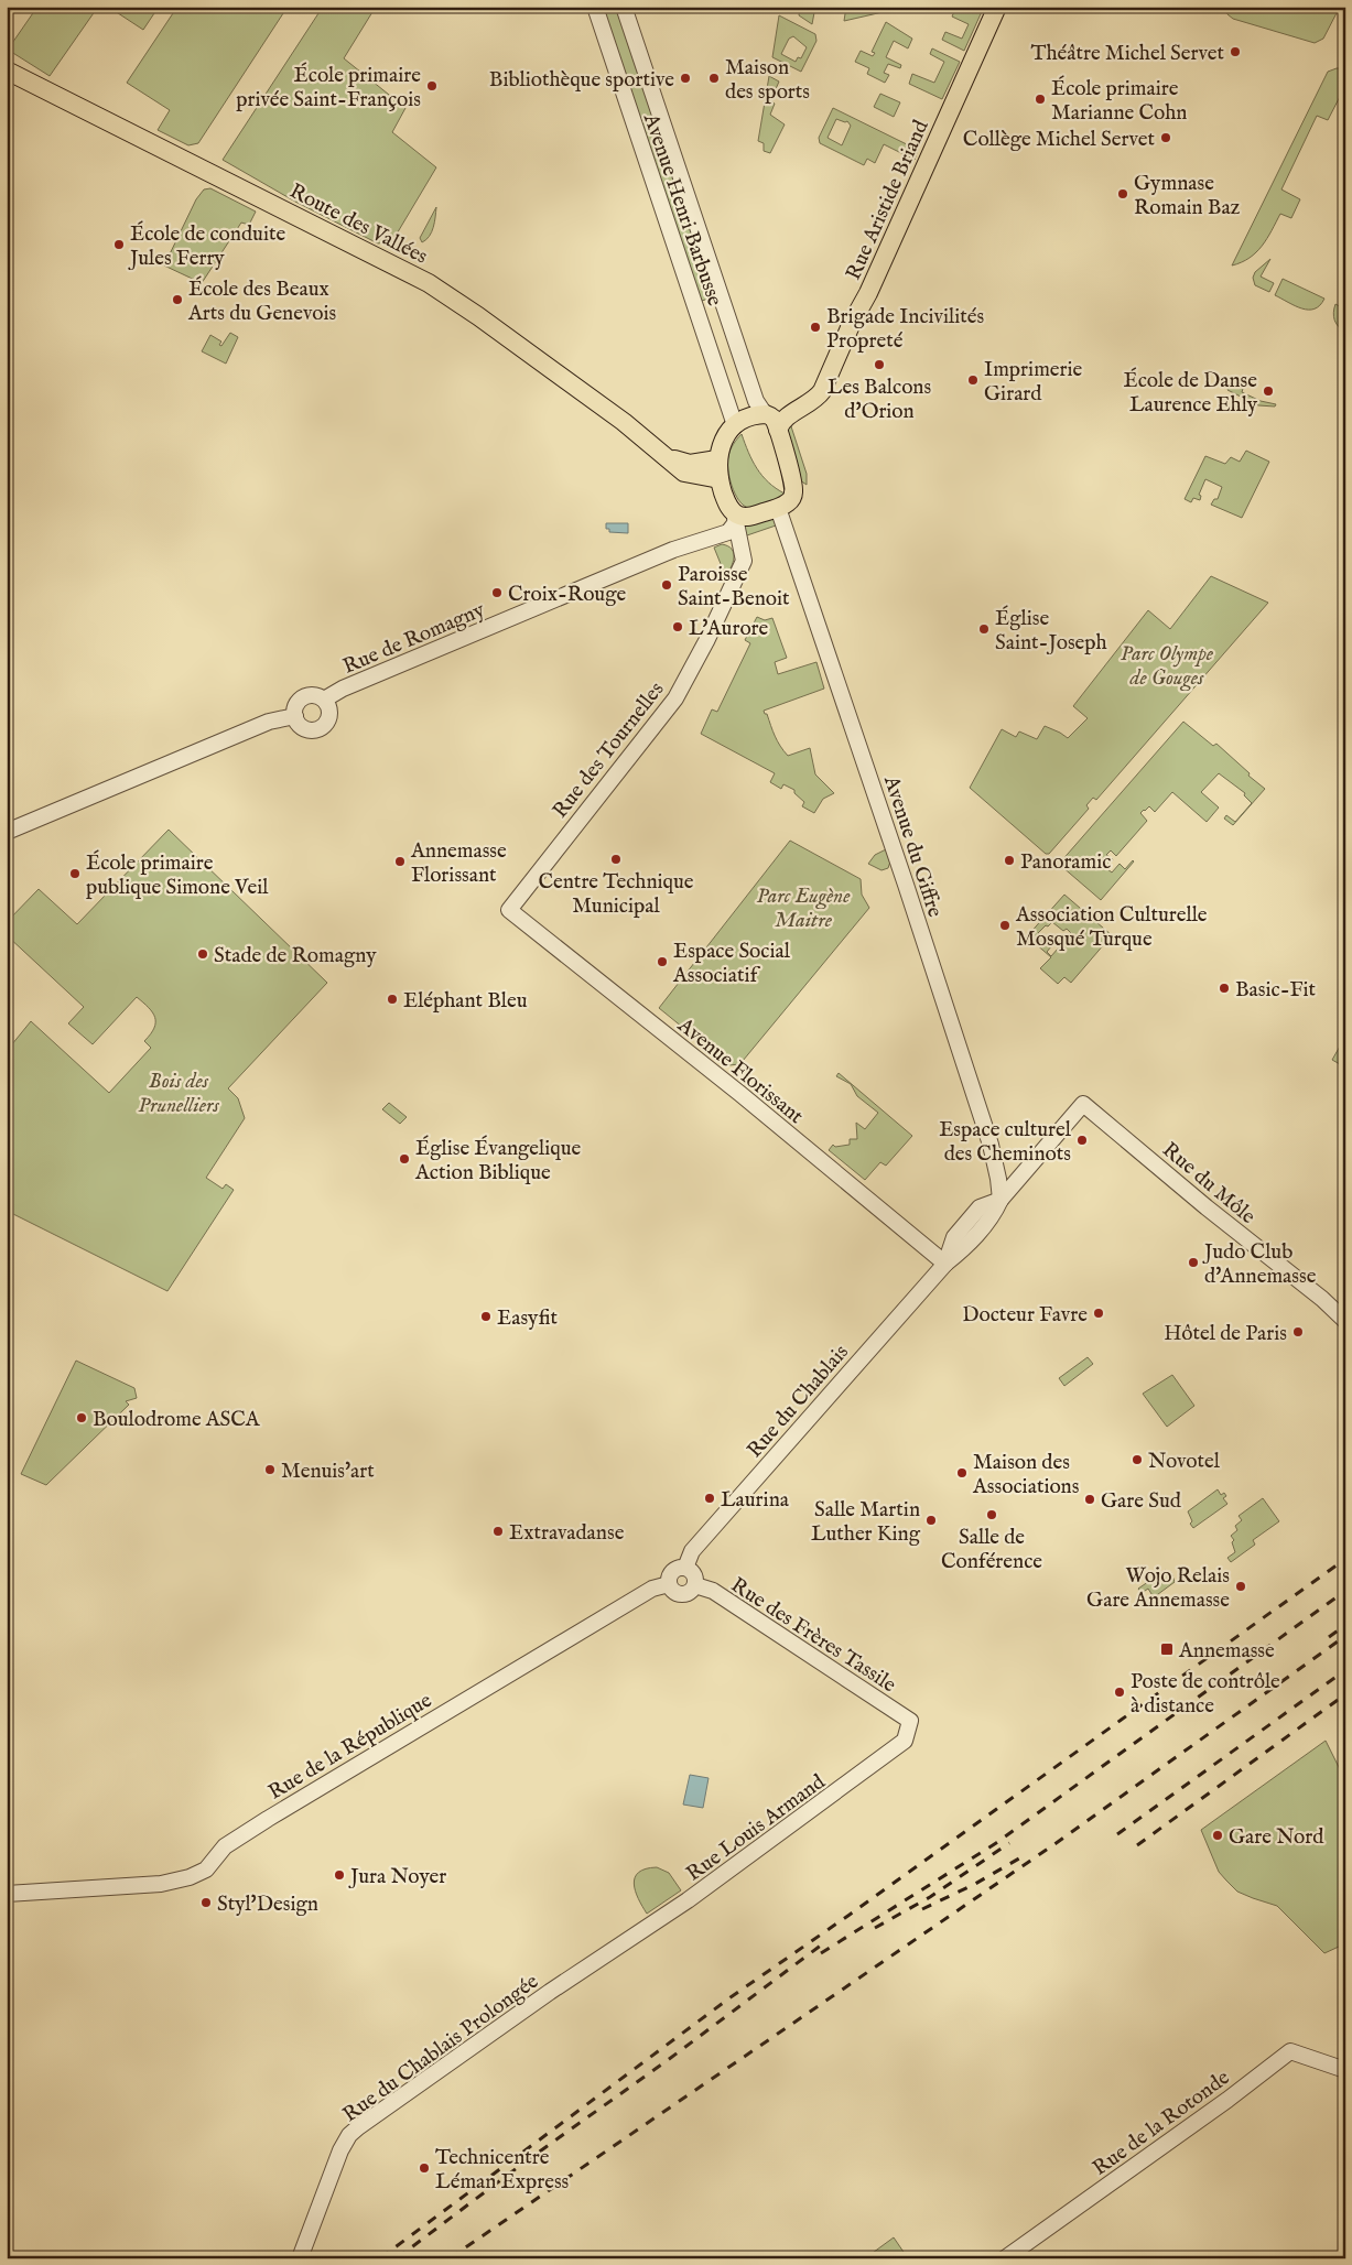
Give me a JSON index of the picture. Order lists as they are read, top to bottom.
{
  "streets": {
    "main road": ["Rue Aristide Briand", "Route des Vallées"],
    "street": [
      "Avenue Henri Barbusse",
      "Rue de Romagny",
      "Rue des Tournelles",
      "Avenue du Giffre",
      "Avenue Florissant",
      "Rue du Môle",
      "Rue du Chablais",
      "Rue des Frères Tassile",
      "Rue de la République",
      "Rue Louis Armand",
      "Rue du Chablais Prolongée",
      "Rue de la Rotonde"
    ]
  },
  "crossings": [
    ["Rue Aristide Briand", "Avenue Henri Barbusse"],
    ["Rue Aristide Briand", "Route des Vallées"],
    ["Rue Aristide Briand", "Rue de Romagny"],
    ["Rue Aristide Briand", "Rue des Tournelles"],
    ["Rue Aristide Briand", "Avenue du Giffre"],
    ["Avenue Henri Barbusse", "Route des Vallées"],
    ["Avenue Henri Barbusse", "Rue de Romagny"],
    ["Avenue Henri Barbusse", "Rue des Tournelles"],
    ["Avenue Henri Barbusse", "Avenue du Giffre"],
    ["Route des Vallées", "Rue de Romagny"],
    ["Route des Vallées", "Rue des Tournelles"],
    ["Route des Vallées", "Avenue du Giffre"],
    ["Rue de Romagny", "Rue des Tournelles"],
    ["Rue de Romagny", "Avenue du Giffre"],
    ["Rue des Tournelles", "Avenue du Giffre"],
    ["Rue des Tournelles", "Avenue Florissant"],
    ["Avenue du Giffre", "Rue du Chablais"],
    ["Avenue Florissant", "Rue du Chablais"],
    ["Rue du Môle", "Rue du Chablais"],
    ["Rue du Chablais", "Rue des Frères Tassile"],
    ["Rue du Chablais", "Rue de la République"],
    ["Rue des Frères Tassile", "Rue de la République"],
    ["Rue des Frères Tassile", "Rue Louis Armand"],
    ["Rue Louis Armand", "Rue du Chablais Prolongée"]
  ],
  "parks": ["Parc Olympe de Gouges", "Parc Eugène Maitre", "Bois des Prunelliers"],
  "places": {
    "other": [
      "Théâtre Michel Servet",
      "Bibliothèque sportive",
      "Maison des sports",
      "École primaire privée Saint-François",
      "École primaire Marianne Cohn",
      "Collège Michel Servet",
      "Gymnase Romain Baz",
      "École de conduite Jules Ferry",
      "École des Beaux Arts du Genevois",
      "Brigade Incivilités Propreté",
      "Les Balcons d'Orion",
      "Imprimerie Girard",
      "École de Danse Laurence Ehly",
      "Paroisse Saint-Benoit",
      "Croix-Rouge",
      "L'Aurore",
      "Église Saint-Joseph",
      "Centre Technique Municipal",
      "Panoramic",
      "Annemasse Florissant",
      "École primaire publique Simone Veil",
      "Association Culturelle Mosqué Turque",
      "Stade de Romagny",
      "Espace Social Associatif",
      "Basic-Fit",
      "Eléphant Bleu",
      "Espace culturel des Cheminots",
      "Église Évangelique Action Biblique",
      "Judo Club d'Annemasse",
      "Docteur Favre",
      "Easyfit",
      "Hôtel de Paris",
      "Boulodrome ASCA",
      "Novotel",
      "Menuis'art",
      "Maison des Associations",
      "Laurina",
      "Gare Sud",
      "Salle de Conférence",
      "Salle Martin Luther King",
      "Extravadanse",
      "Wojo Relais Gare Annemasse",
      "Poste de contrôle à distance",
      "Gare Nord",
      "Jura Noyer",
      "Styl'Design",
      "Technicentre Léman Express"
    ],
    "transit": ["Annemasse"]
  }
}
